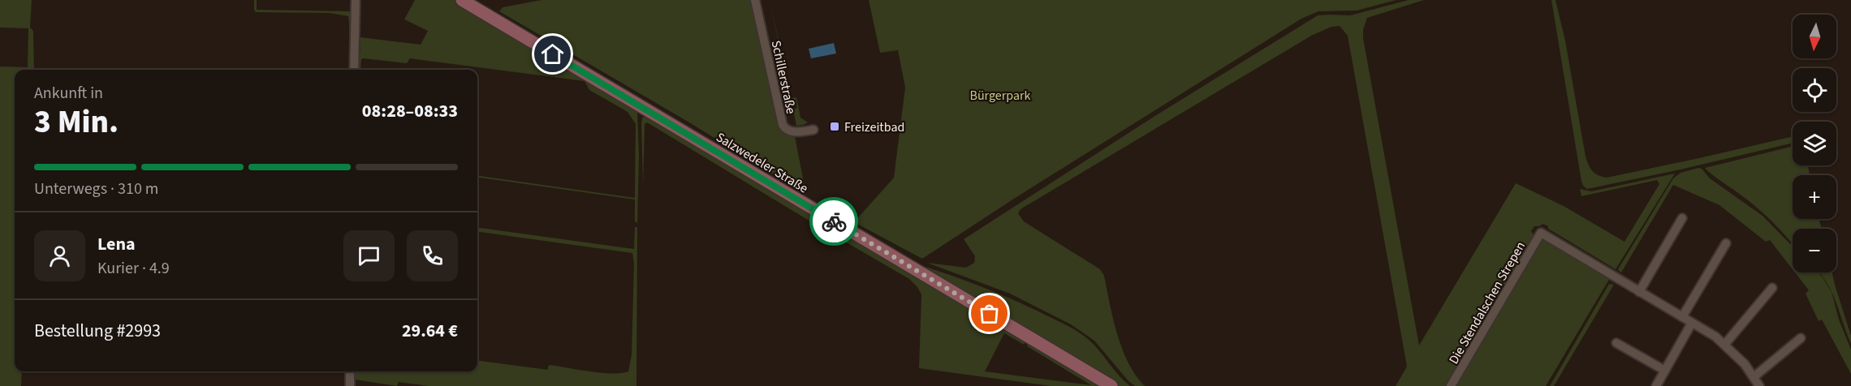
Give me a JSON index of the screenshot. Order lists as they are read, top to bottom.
{
  "streets": {
    "main road": ["Salzwedeler Straße"],
    "street": ["Schillerstraße", "Die Stendalschen Strepen"]
  },
  "parks": ["Bürgerpark"],
  "places": {
    "transit": ["Freizeitbad"]
  },
  "north": "bottom",
  "page": {
    "map_buttons": ["+", "−"],
    "heading": ["3 Min.", "Ankunft in", "08:28–08:33"],
    "panel": [
      "Lena",
      "Kurier · 4.9",
      "Bestellung #2993",
      "29.64 €"
    ],
    "bar": "Unterwegs · 310 m"
  }
}
